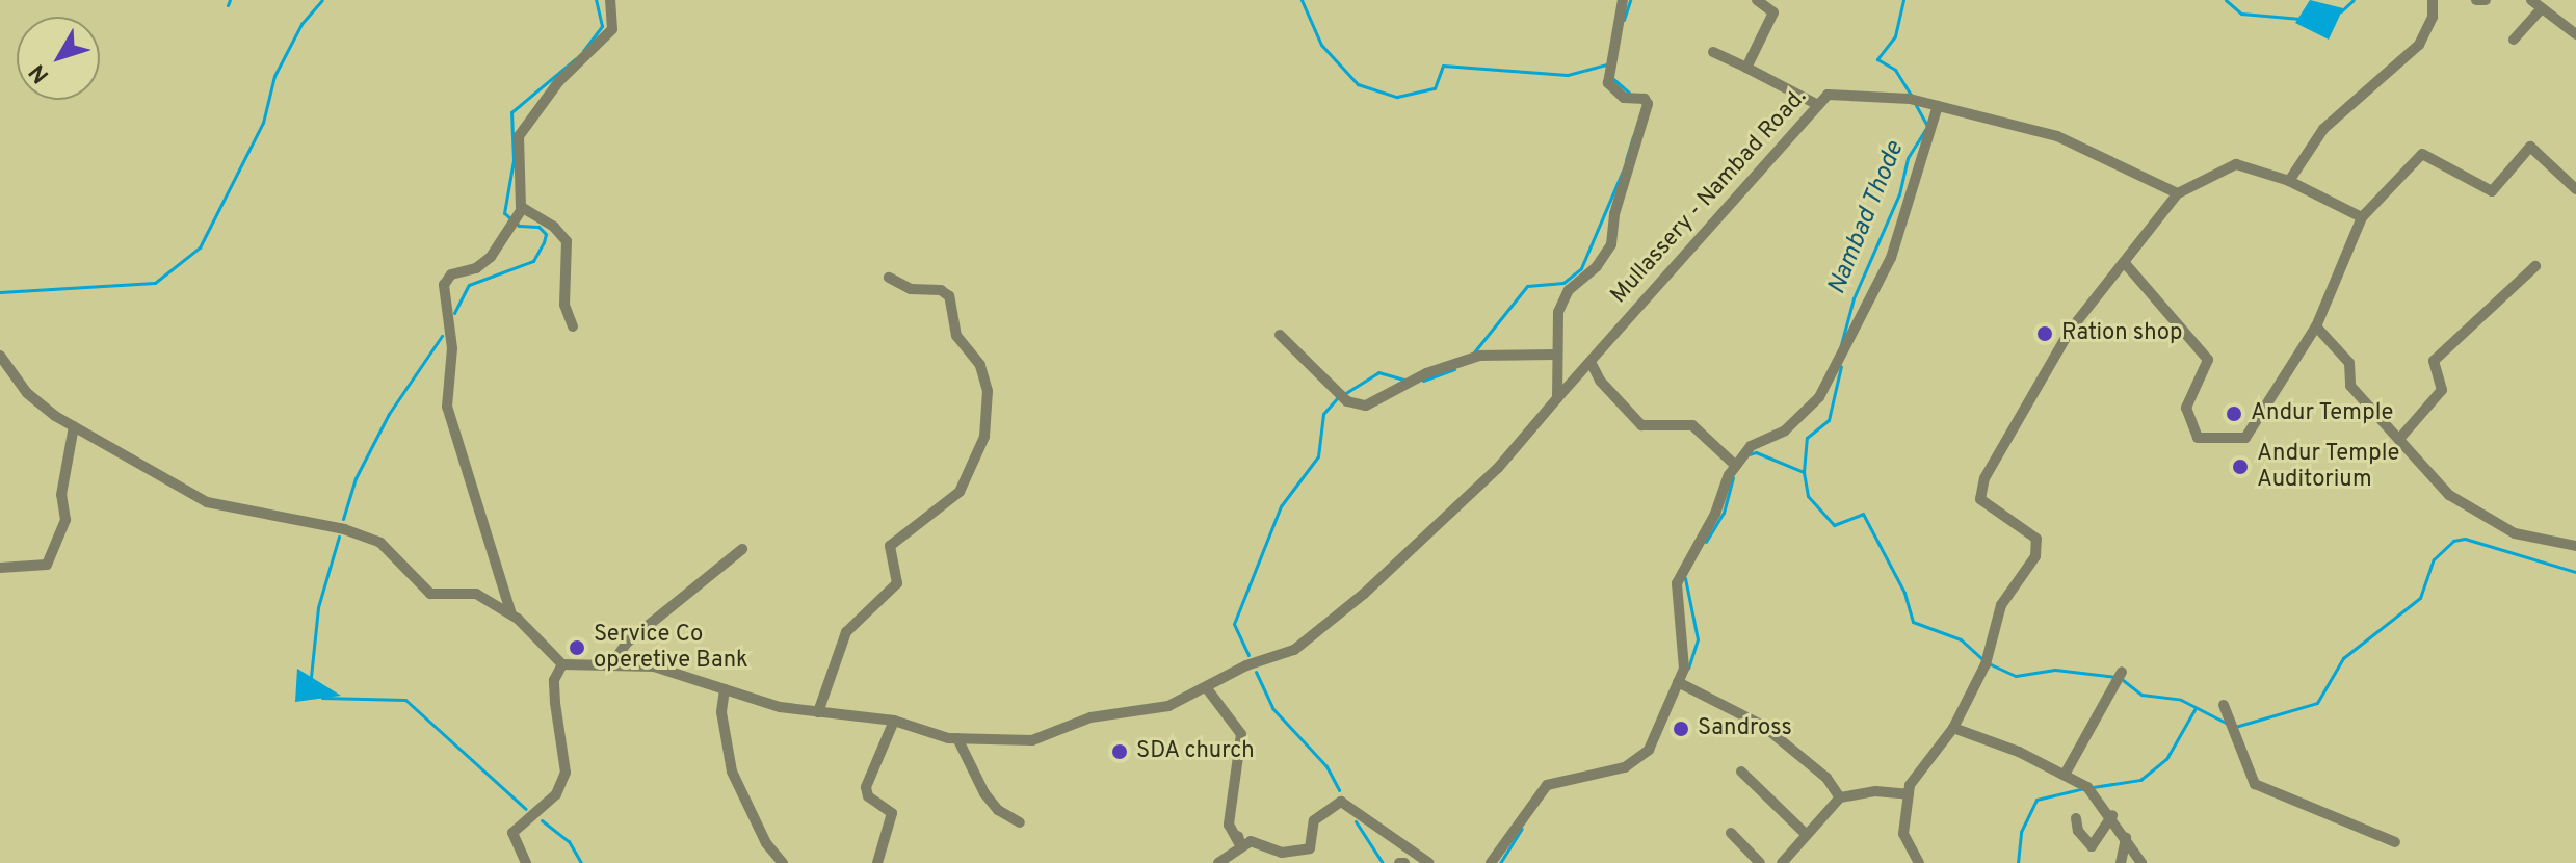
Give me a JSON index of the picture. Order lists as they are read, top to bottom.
{
  "streets": {
    "street": ["Mullassery - Nambad Road."]
  },
  "water": ["Nambad Thode"],
  "places": [
    "Ration shop",
    "Andur Temple",
    "Andur Temple Auditorium",
    "Service Co operetive Bank",
    "Sandross",
    "SDA church"
  ],
  "north": "bottom left"
}
